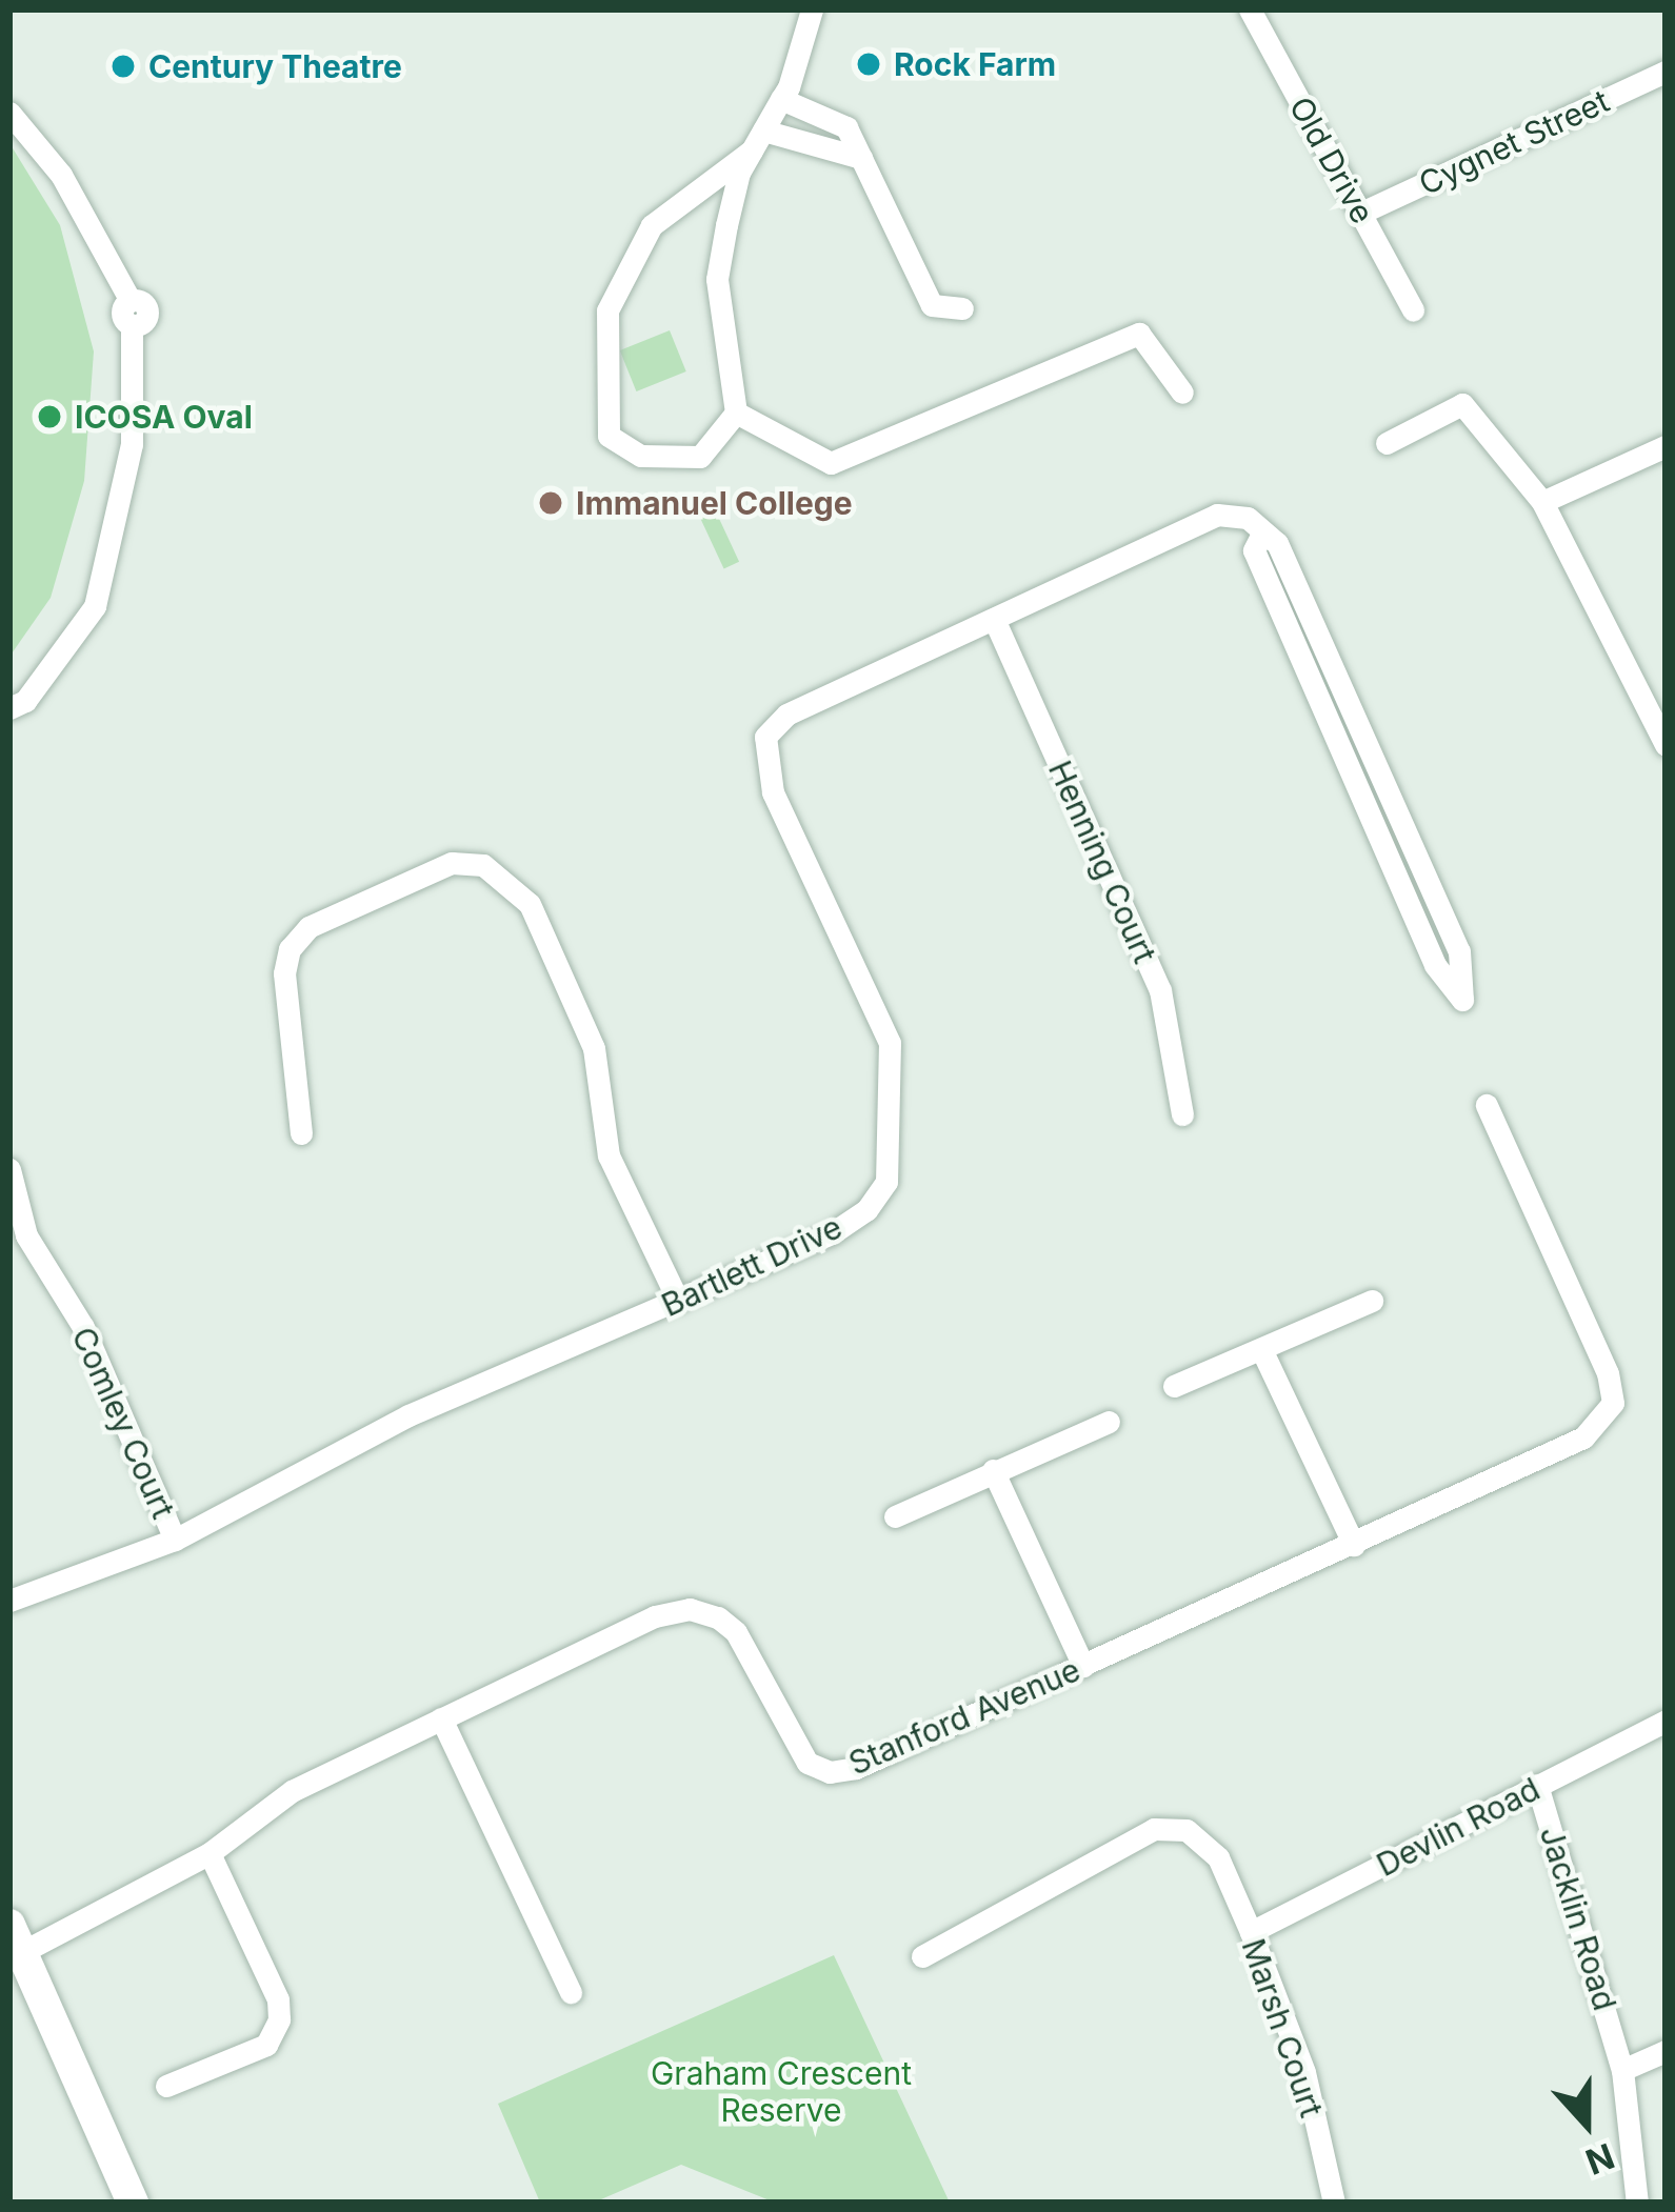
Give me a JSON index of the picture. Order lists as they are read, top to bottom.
{
  "streets": {
    "street": [
      "Cygnet Street",
      "Old Drive",
      "Henning Court",
      "Bartlett Drive",
      "Comley Court",
      "Stanford Avenue",
      "Devlin Road",
      "Jacklin Road",
      "Marsh Court"
    ]
  },
  "crossings": [
    ["Cygnet Street", "Old Drive"],
    ["Henning Court", "Bartlett Drive"],
    ["Bartlett Drive", "Comley Court"],
    ["Devlin Road", "Jacklin Road"],
    ["Devlin Road", "Marsh Court"]
  ],
  "parks": ["Graham Crescent Reserve"],
  "places": [
    "Rock Farm",
    "Century Theatre",
    "ICOSA Oval",
    "Immanuel College"
  ],
  "north": "bottom"
}
